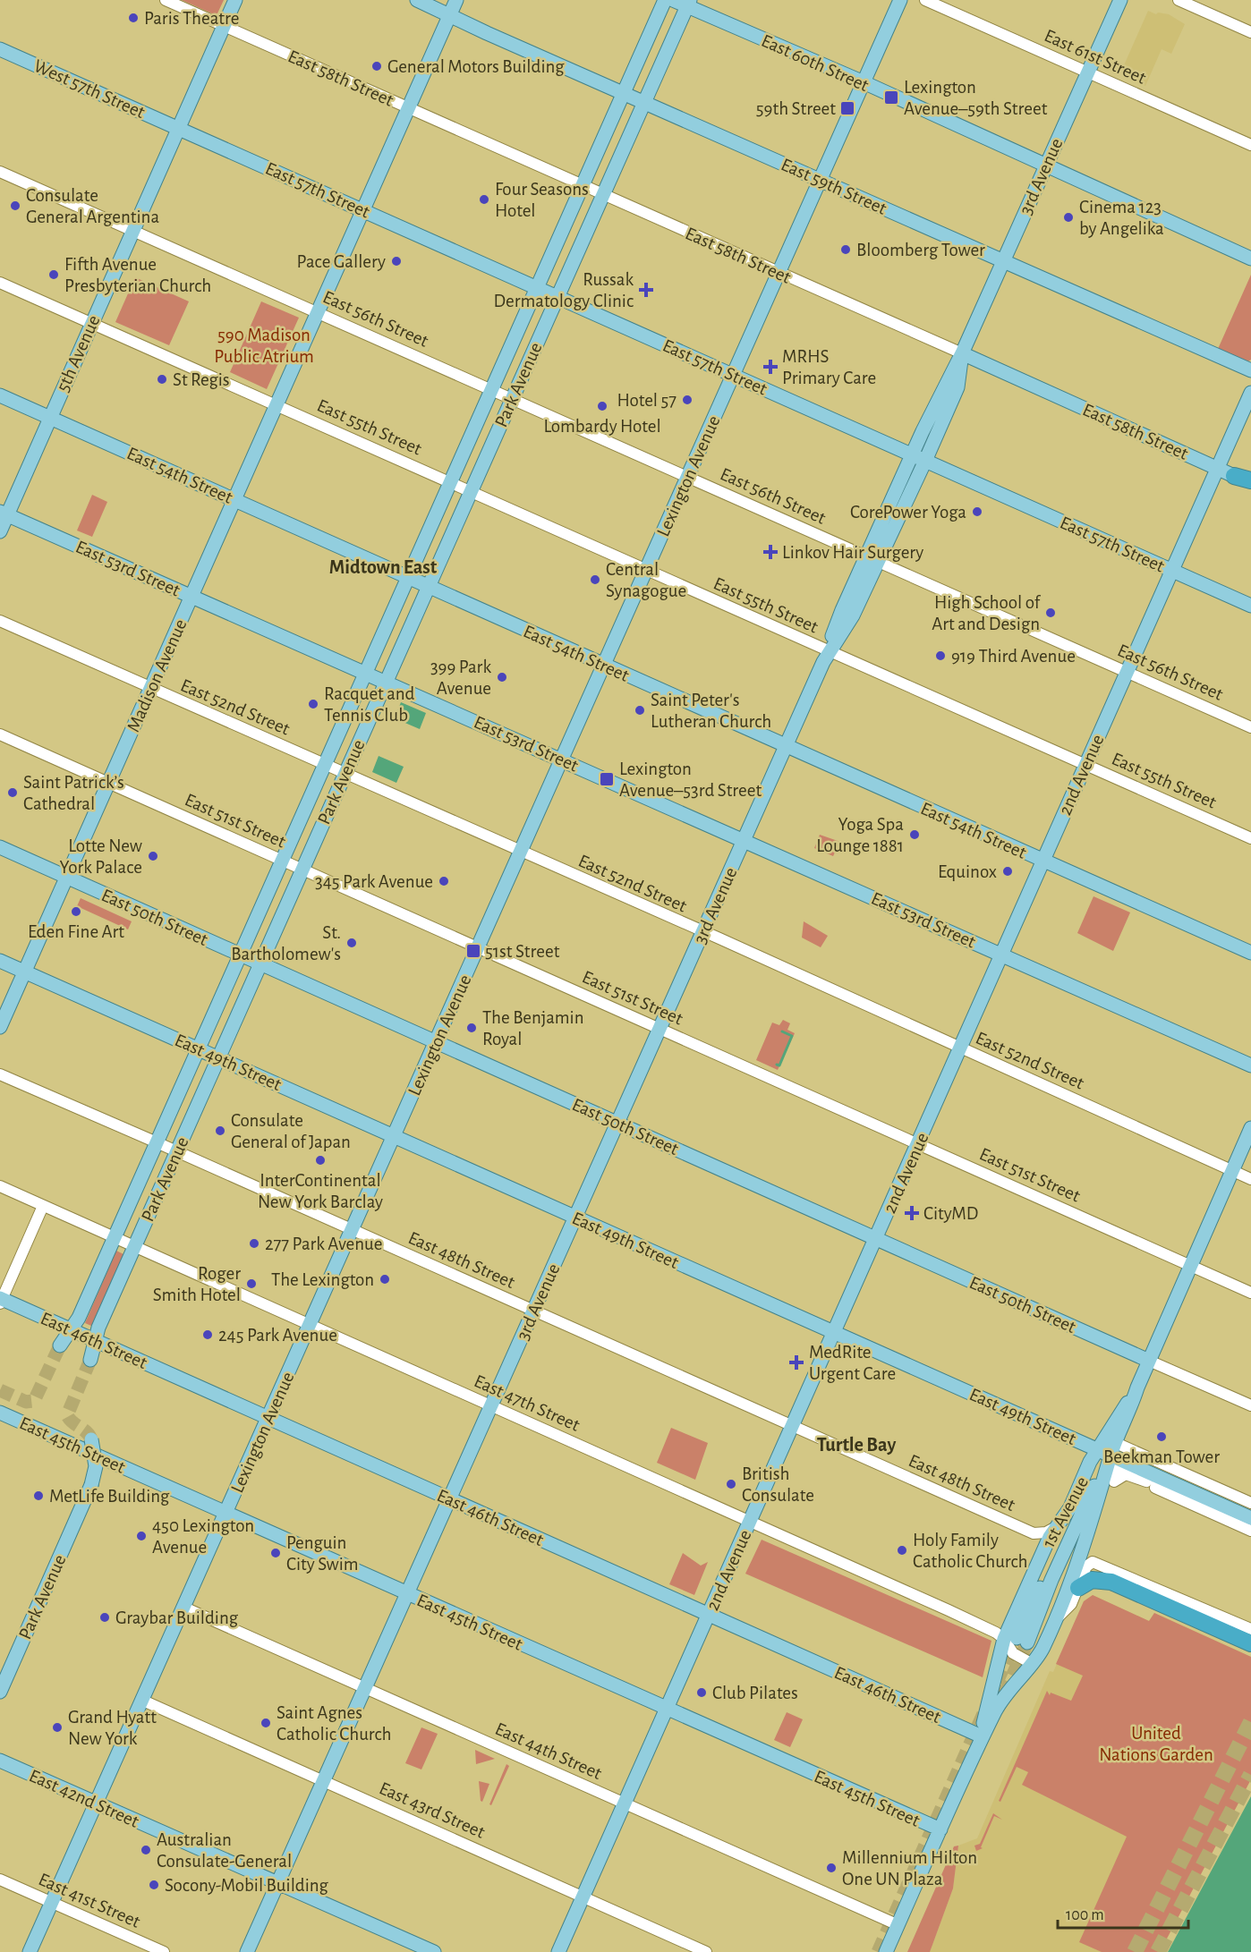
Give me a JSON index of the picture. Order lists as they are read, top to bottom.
{
  "streets": {
    "main road": [
      "East 60th Street",
      "East 58th Street",
      "West 57th Street",
      "3rd Avenue",
      "East 59th Street",
      "East 57th Street",
      "5th Avenue",
      "Park Avenue",
      "East 54th Street",
      "Lexington Avenue",
      "East 53rd Street",
      "Madison Avenue",
      "2nd Avenue",
      "East 50th Street",
      "East 49th Street",
      "East 46th Street",
      "East 45th Street",
      "1st Avenue",
      "East 42nd Street"
    ],
    "street": [
      "East 61st Street",
      "East 56th Street",
      "East 55th Street",
      "East 52nd Street",
      "East 51st Street",
      "East 48th Street",
      "East 47th Street",
      "East 44th Street",
      "East 43rd Street",
      "East 41st Street"
    ]
  },
  "crossings": [
    ["East 61st Street", "3rd Avenue"],
    ["East 60th Street", "3rd Avenue"],
    ["East 60th Street", "Park Avenue"],
    ["East 60th Street", "Lexington Avenue"],
    ["East 58th Street", "3rd Avenue"],
    ["East 58th Street", "5th Avenue"],
    ["East 58th Street", "Park Avenue"],
    ["East 58th Street", "Lexington Avenue"],
    ["East 58th Street", "Madison Avenue"],
    ["East 58th Street", "2nd Avenue"],
    ["West 57th Street", "East 57th Street"],
    ["West 57th Street", "5th Avenue"],
    ["3rd Avenue", "East 59th Street"],
    ["3rd Avenue", "East 57th Street"],
    ["3rd Avenue", "East 56th Street"],
    ["3rd Avenue", "East 55th Street"],
    ["3rd Avenue", "East 54th Street"],
    ["3rd Avenue", "East 53rd Street"],
    ["3rd Avenue", "East 52nd Street"],
    ["3rd Avenue", "East 51st Street"],
    ["3rd Avenue", "East 50th Street"],
    ["3rd Avenue", "East 49th Street"],
    ["3rd Avenue", "East 48th Street"],
    ["3rd Avenue", "East 46th Street"],
    ["3rd Avenue", "East 47th Street"],
    ["3rd Avenue", "East 45th Street"],
    ["3rd Avenue", "East 44th Street"],
    ["3rd Avenue", "East 42nd Street"],
    ["3rd Avenue", "East 43rd Street"],
    ["East 59th Street", "Park Avenue"],
    ["East 59th Street", "Lexington Avenue"],
    ["East 59th Street", "Madison Avenue"],
    ["East 57th Street", "5th Avenue"],
    ["East 57th Street", "Park Avenue"],
    ["East 57th Street", "Lexington Avenue"],
    ["East 57th Street", "Madison Avenue"],
    ["East 57th Street", "2nd Avenue"],
    ["East 56th Street", "5th Avenue"],
    ["East 56th Street", "Park Avenue"],
    ["East 56th Street", "Lexington Avenue"],
    ["East 56th Street", "Madison Avenue"],
    ["East 56th Street", "2nd Avenue"],
    ["5th Avenue", "East 55th Street"],
    ["5th Avenue", "East 54th Street"],
    ["5th Avenue", "East 53rd Street"],
    ["Park Avenue", "East 55th Street"],
    ["Park Avenue", "East 54th Street"],
    ["Park Avenue", "East 53rd Street"],
    ["Park Avenue", "East 52nd Street"],
    ["Park Avenue", "East 51st Street"],
    ["Park Avenue", "East 50th Street"],
    ["Park Avenue", "East 49th Street"],
    ["Park Avenue", "East 48th Street"],
    ["Park Avenue", "East 46th Street"],
    ["Park Avenue", "East 47th Street"],
    ["East 55th Street", "Lexington Avenue"],
    ["East 55th Street", "Madison Avenue"],
    ["East 55th Street", "2nd Avenue"],
    ["East 54th Street", "Lexington Avenue"],
    ["East 54th Street", "Madison Avenue"],
    ["East 54th Street", "2nd Avenue"],
    ["Lexington Avenue", "East 53rd Street"],
    ["Lexington Avenue", "East 52nd Street"],
    ["Lexington Avenue", "East 51st Street"],
    ["Lexington Avenue", "East 50th Street"],
    ["Lexington Avenue", "East 49th Street"],
    ["Lexington Avenue", "East 48th Street"],
    ["Lexington Avenue", "East 46th Street"],
    ["Lexington Avenue", "East 47th Street"],
    ["Lexington Avenue", "East 45th Street"],
    ["Lexington Avenue", "East 44th Street"],
    ["Lexington Avenue", "East 42nd Street"],
    ["Lexington Avenue", "East 43rd Street"],
    ["Lexington Avenue", "East 41st Street"],
    ["East 53rd Street", "Madison Avenue"],
    ["East 53rd Street", "2nd Avenue"],
    ["Madison Avenue", "East 52nd Street"],
    ["Madison Avenue", "East 51st Street"],
    ["Madison Avenue", "East 50th Street"],
    ["Madison Avenue", "East 49th Street"],
    ["East 52nd Street", "2nd Avenue"],
    ["East 52nd Street", "1st Avenue"],
    ["2nd Avenue", "East 51st Street"],
    ["2nd Avenue", "East 50th Street"],
    ["2nd Avenue", "East 49th Street"],
    ["2nd Avenue", "East 48th Street"],
    ["2nd Avenue", "East 46th Street"],
    ["2nd Avenue", "East 47th Street"],
    ["2nd Avenue", "East 45th Street"],
    ["2nd Avenue", "East 44th Street"],
    ["2nd Avenue", "East 43rd Street"],
    ["East 51st Street", "1st Avenue"],
    ["East 50th Street", "1st Avenue"],
    ["East 49th Street", "1st Avenue"],
    ["East 48th Street", "1st Avenue"],
    ["East 46th Street", "1st Avenue"],
    ["East 47th Street", "1st Avenue"],
    ["East 45th Street", "1st Avenue"],
    ["1st Avenue", "East 44th Street"]
  ],
  "districts": ["Midtown East", "Turtle Bay"],
  "parks": ["590 Madison Public Atrium", "United Nations Garden"],
  "places": {
    "other": [
      "Paris Theatre",
      "General Motors Building",
      "Four Seasons Hotel",
      "Consulate General Argentina",
      "Cinema 123 by Angelika",
      "Bloomberg Tower",
      "Pace Gallery",
      "Fifth Avenue Presbyterian Church",
      "St Regis",
      "Hotel 57",
      "Lombardy Hotel",
      "CorePower Yoga",
      "Central Synagogue",
      "High School of Art and Design",
      "919 Third Avenue",
      "399 Park Avenue",
      "Racquet and Tennis Club",
      "Saint Peter's Lutheran Church",
      "Saint Patrick’s Cathedral",
      "Yoga Spa Lounge 1881",
      "Lotte New York Palace",
      "Equinox",
      "345 Park Avenue",
      "Eden Fine Art",
      "St. Bartholomew's",
      "The Benjamin Royal",
      "Consulate General of Japan",
      "InterContinental New York Barclay",
      "277 Park Avenue",
      "The Lexington",
      "Roger Smith Hotel",
      "245 Park Avenue",
      "Beekman Tower",
      "British Consulate",
      "MetLife Building",
      "450 Lexington Avenue",
      "Holy Family Catholic Church",
      "Penguin City Swim",
      "Graybar Building",
      "Club Pilates",
      "Saint Agnes Catholic Church",
      "Grand Hyatt New York",
      "Australian Consulate-General",
      "Millennium Hilton One UN Plaza",
      "Socony-Mobil Building"
    ],
    "transit": [
      "Lexington Avenue–59th Street",
      "59th Street",
      "Lexington Avenue–53rd Street",
      "51st Street"
    ],
    "health": [
      "Russak Dermatology Clinic",
      "MRHS Primary Care",
      "Linkov Hair Surgery",
      "CityMD",
      "MedRite Urgent Care"
    ]
  },
  "scale_bar": "100 m"
}
